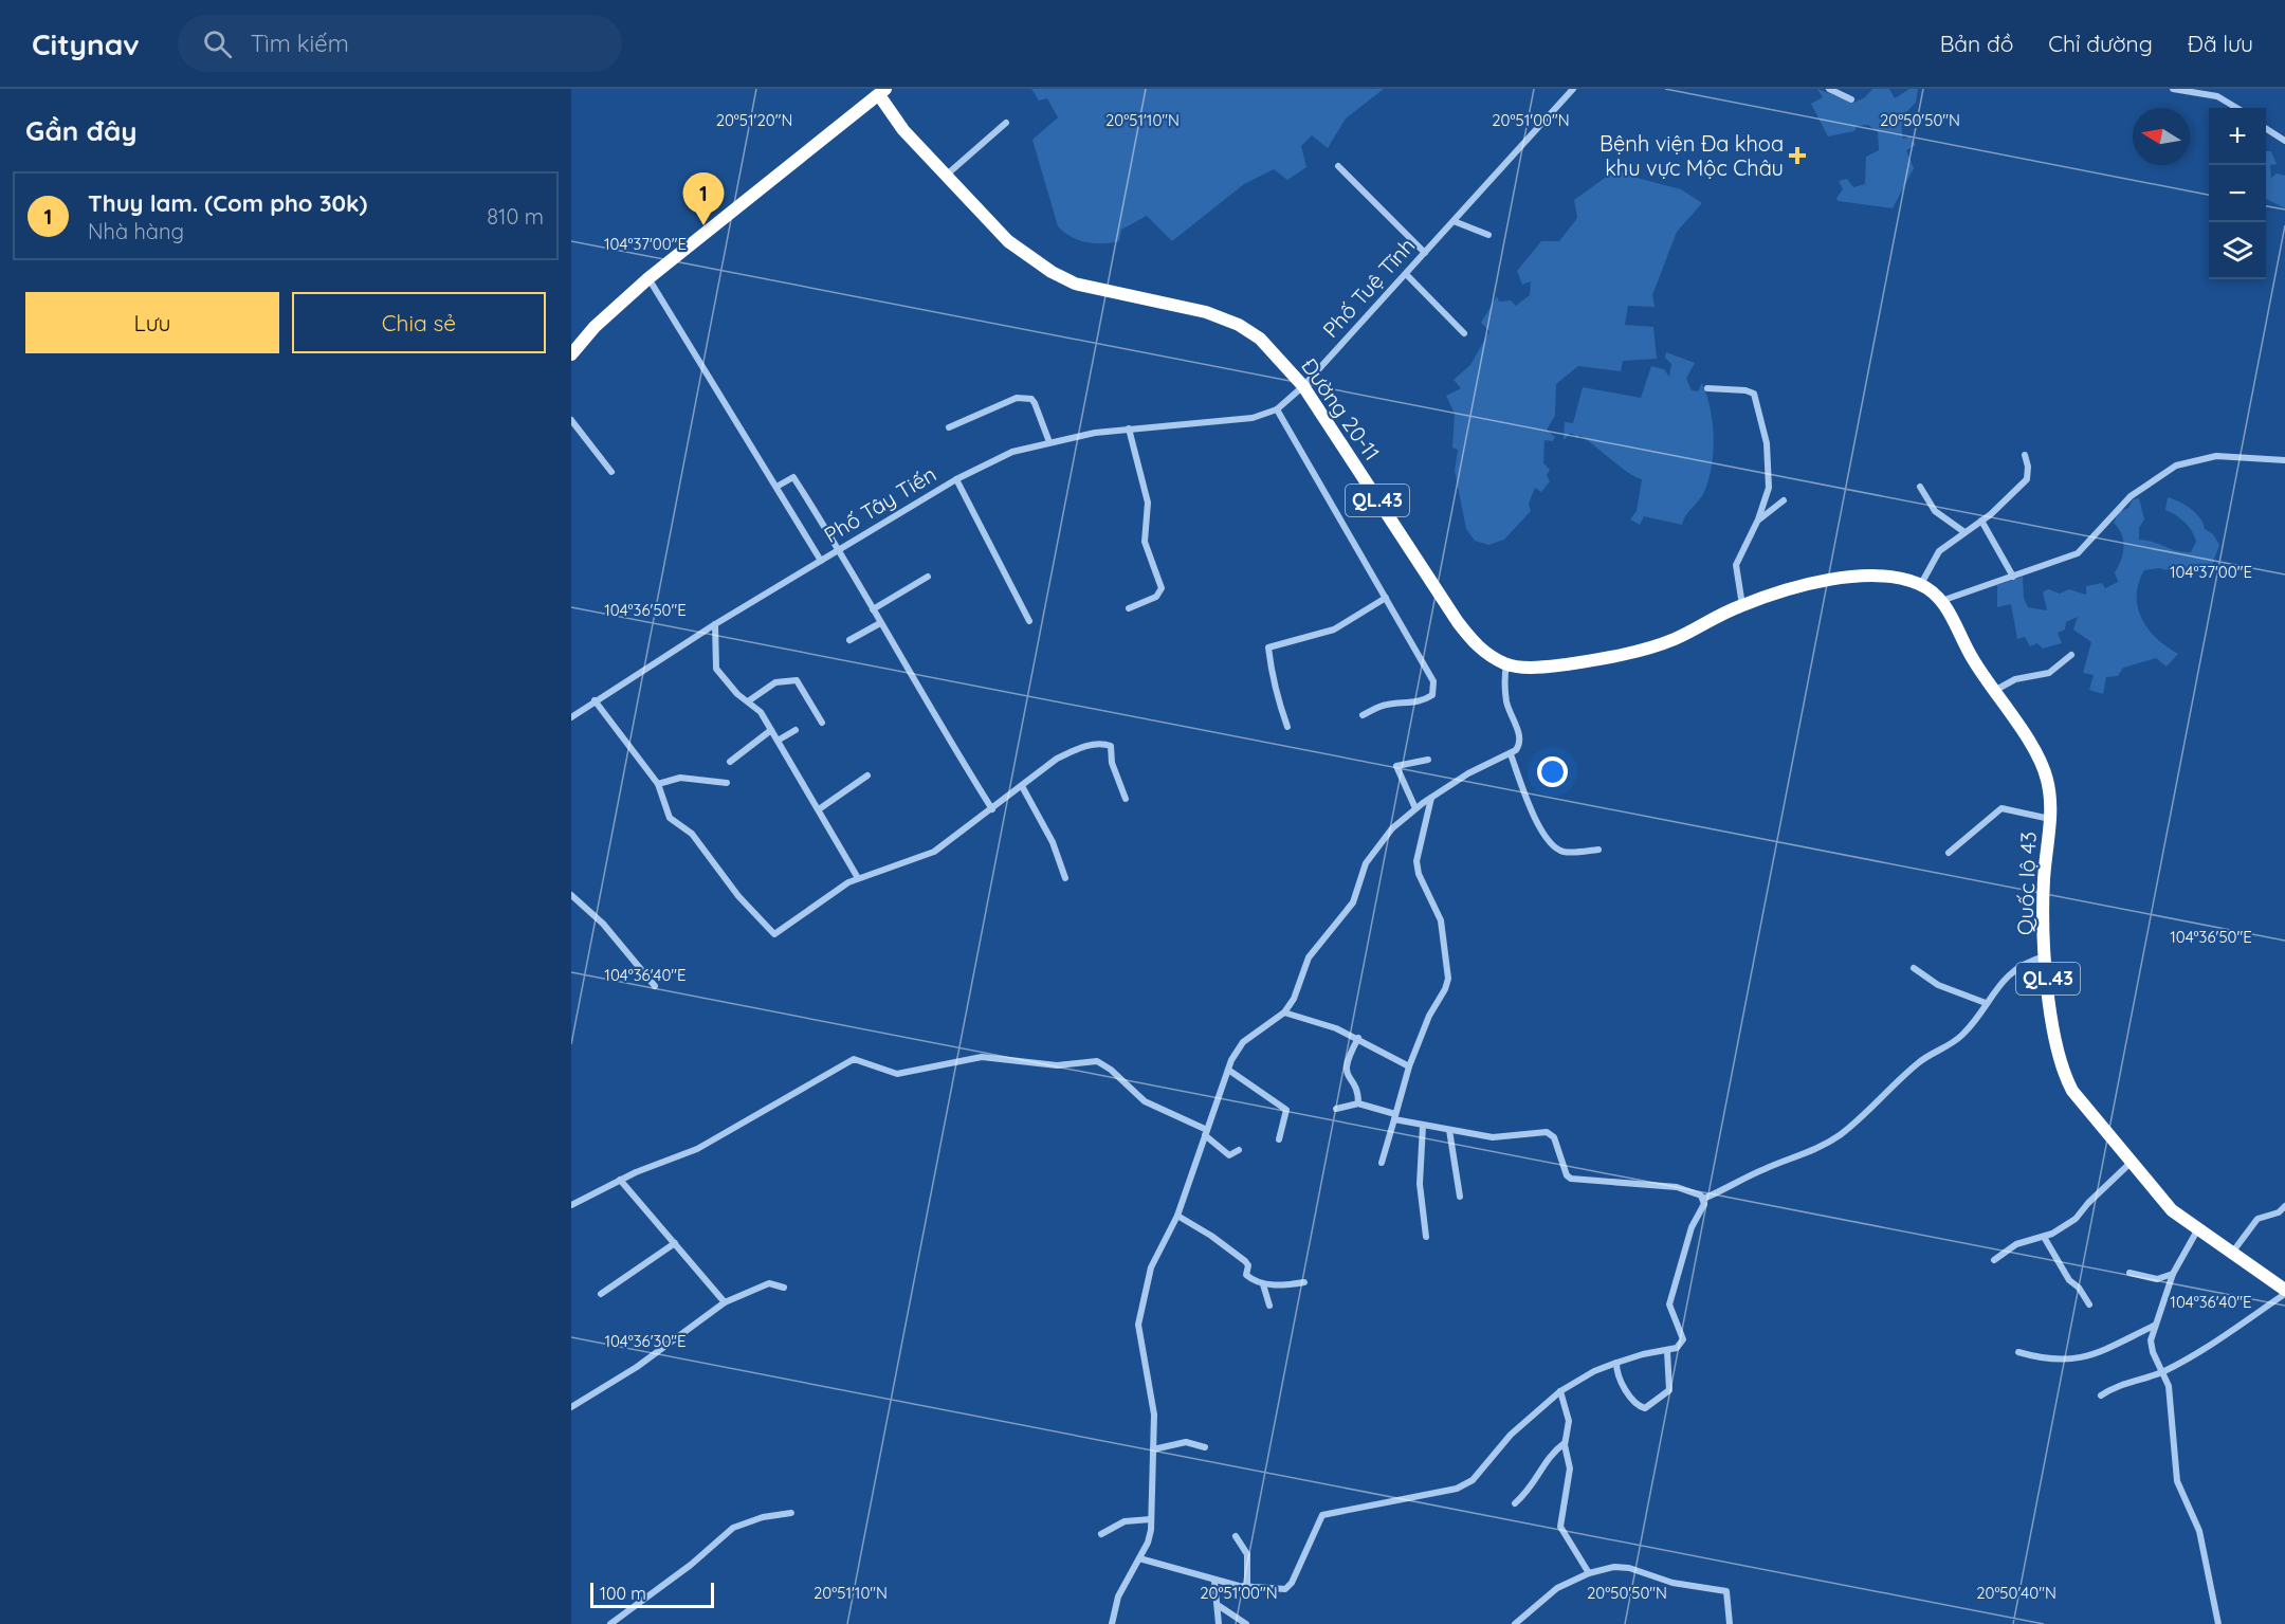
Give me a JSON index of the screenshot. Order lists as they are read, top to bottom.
{
  "streets": {
    "highway": ["Đường 20-11", "QL.43", "Quốc lộ 43"],
    "street": ["Phố Tuệ Tĩnh", "Phố Tây Tiến"]
  },
  "crossings": [
    ["Phố Tuệ Tĩnh", "Đường 20-11"],
    ["Đường 20-11", "Quốc lộ 43"]
  ],
  "places": {
    "health": ["Bệnh viện Đa khoa khu vực Mộc Châu"]
  },
  "scale_bar": "100 m",
  "north": "left",
  "page": {
    "header": "Citynav",
    "search": "Tìm kiếm",
    "nav": ["Bản đồ", "Chỉ đường", "Đã lưu"],
    "heading": "Gần đây",
    "map_buttons": ["+", "−"],
    "list": [
      {
        "mark": "1",
        "name": "Thuy lam. (Com pho 30k)",
        "note": "Nhà hàng",
        "value": "810 m"
      }
    ],
    "pins": "1",
    "buttons": ["Lưu", "Chia sẻ"],
    "scale": "100 m"
  },
  "coordinates": [
    "20°51'20\"N",
    "20°51'10\"N",
    "20°51'00\"N",
    "20°50'50\"N",
    "104°37'00\"E",
    "104°36'50\"E",
    "104°36'40\"E",
    "104°36'30\"E",
    "20°50'40\"N"
  ]
}
